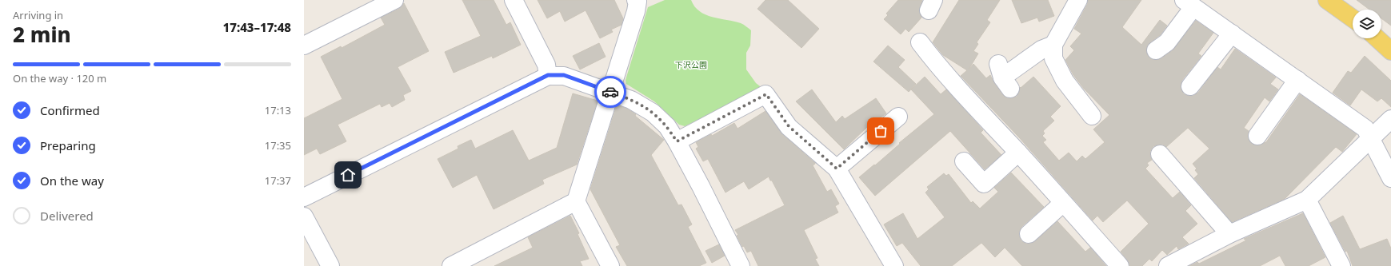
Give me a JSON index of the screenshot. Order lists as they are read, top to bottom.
{
  "parks": ["下沢公園"],
  "page": {
    "heading": ["2 min", "Arriving in", "17:43–17:48"],
    "bar": "On the way · 120 m",
    "list": [
      ["Confirmed", "17:13"],
      ["Preparing", "17:35"],
      ["On the way", "17:37"],
      "Delivered"
    ]
  }
}
